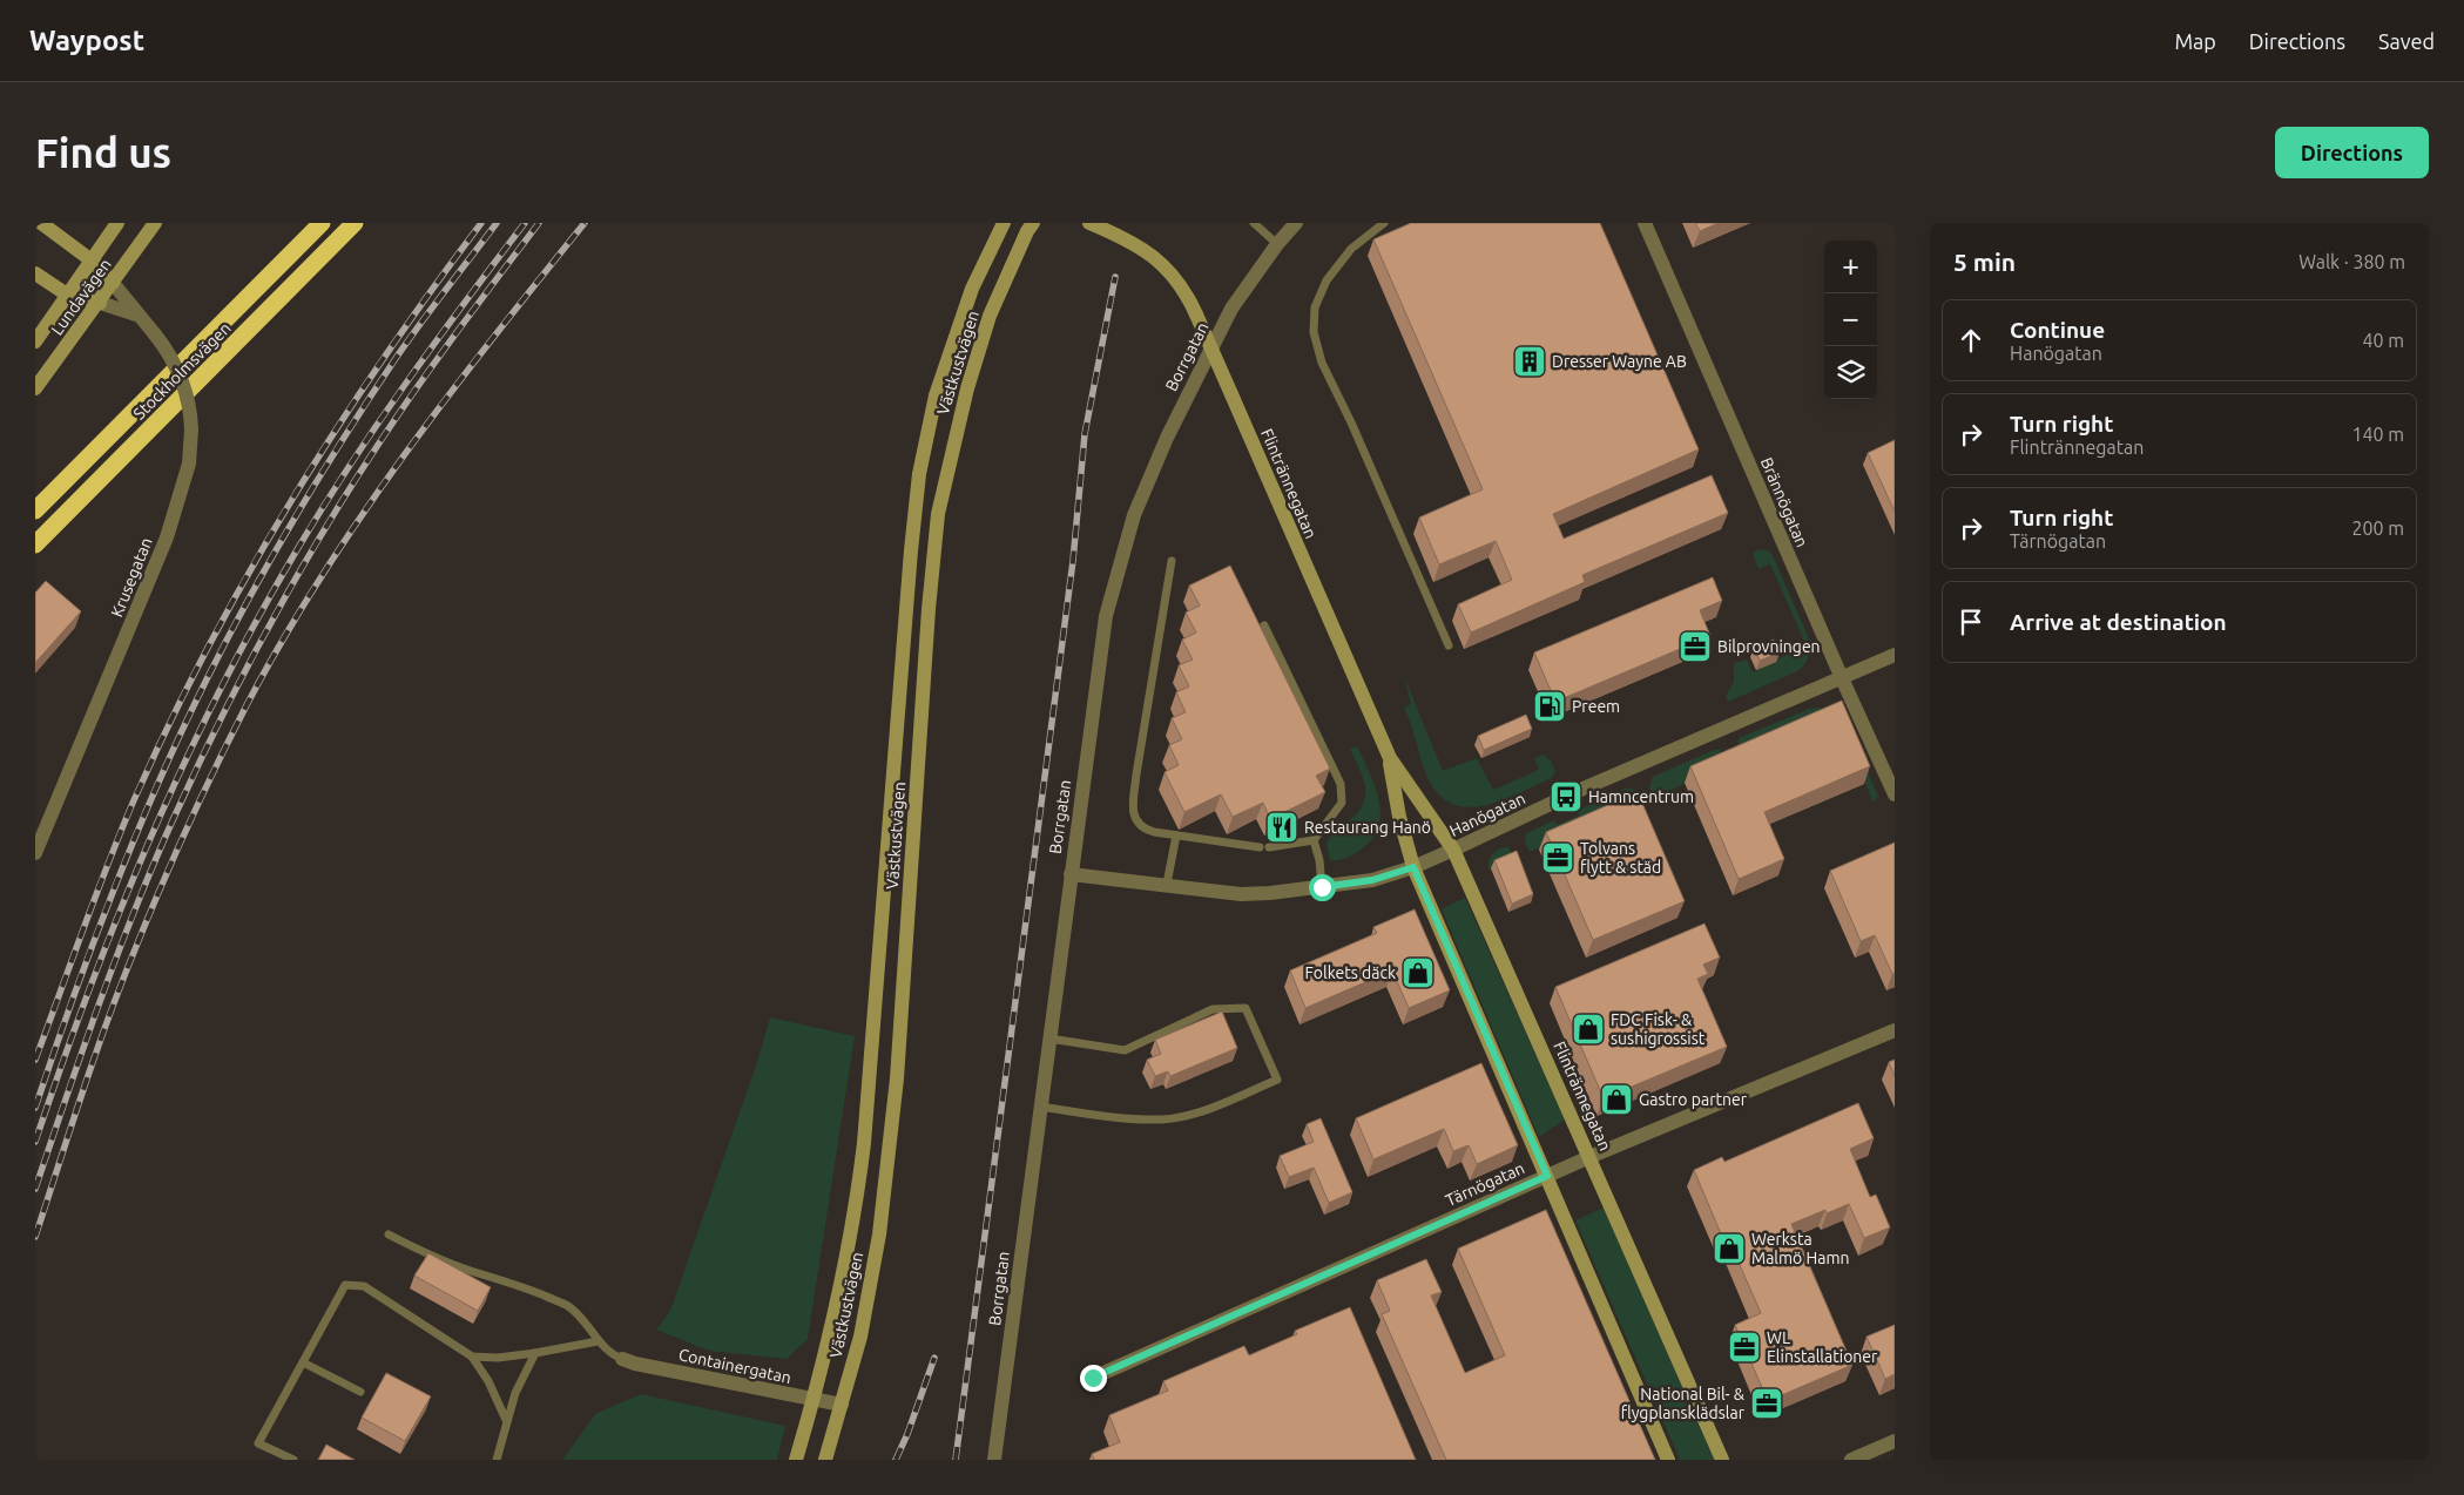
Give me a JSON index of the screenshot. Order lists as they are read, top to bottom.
{
  "streets": {
    "highway": ["Stockholmsvägen"],
    "main road": ["Lundavägen", "Västkustvägen", "Flintrännegatan"],
    "street": [
      "Borrgatan",
      "Brännögatan",
      "Krusegatan",
      "Hanögatan",
      "Tärnögatan",
      "Containergatan"
    ]
  },
  "crossings": [
    ["Lundavägen", "Krusegatan"],
    ["Borrgatan", "Hanögatan"],
    ["Västkustvägen", "Containergatan"],
    ["Flintrännegatan", "Hanögatan"],
    ["Flintrännegatan", "Tärnögatan"],
    ["Brännögatan", "Hanögatan"]
  ],
  "places": {
    "building": ["Dresser Wayne AB"],
    "office": [
      "Bilprovningen",
      "Tolvans flytt & städ",
      "WL Elinstallationer",
      "National Bil- & flygplansklädslar"
    ],
    "fuel station": ["Preem"],
    "bus stop": ["Hamncentrum"],
    "restaurant": ["Restaurang Hanö"],
    "shop": [
      "Folkets däck",
      "FDC Fisk- & sushigrossist",
      "Gastro partner",
      "Werksta Malmö Hamn"
    ]
  },
  "page": {
    "header": "Waypost",
    "nav": ["Map", "Directions", "Saved"],
    "buttons": "Directions",
    "title": "Find us",
    "heading": ["5 min", "Walk · 380 m"],
    "map_buttons": ["+", "−"],
    "list": [
      ["Continue", "Hanögatan", "40 m"],
      ["Turn right", "Flintrännegatan", "140 m"],
      ["Turn right", "Tärnögatan", "200 m"],
      "Arrive at destination"
    ]
  }
}
